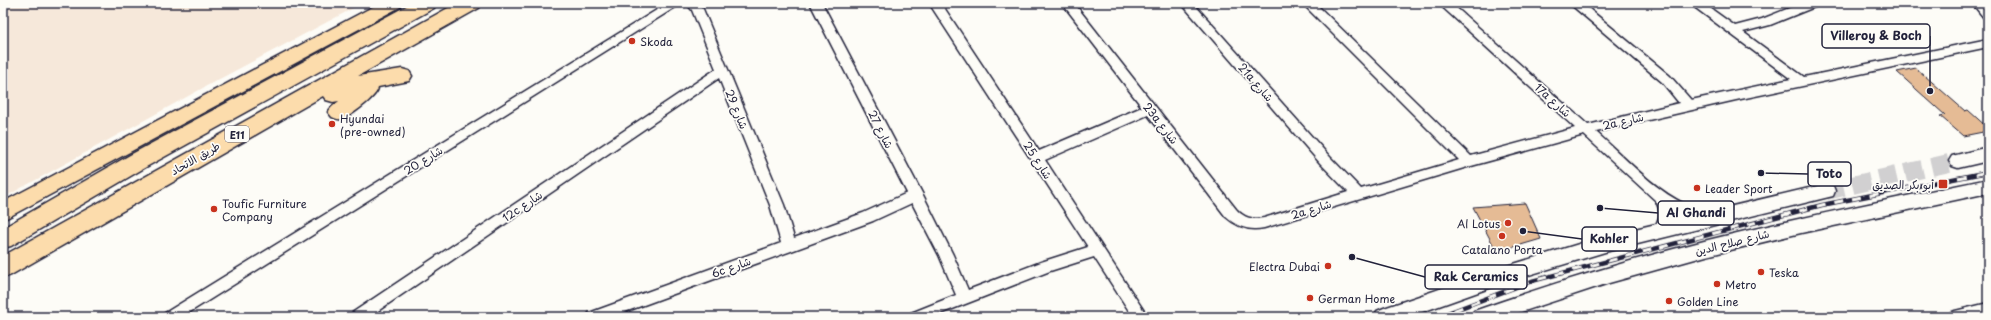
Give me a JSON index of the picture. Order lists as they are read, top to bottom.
{
  "streets": {
    "highway": ["E11", "طريق الاتحاد"],
    "main road": ["شارع صلاح الدين"],
    "street": [
      "21a شارع",
      "17a شارع",
      "شارع 29",
      "2a شارع",
      "23a شارع",
      "شارع 27",
      "شارع 20",
      "شارع 25",
      "12c شارع",
      "6c شارع"
    ]
  },
  "crossings": [
    ["21a شارع", "2a شارع"],
    ["17a شارع", "2a شارع"],
    ["شارع 29", "12c شارع"],
    ["شارع 29", "6c شارع"],
    ["2a شارع", "23a شارع"],
    ["شارع 27", "6c شارع"]
  ],
  "places": {
    "other": [
      "Skoda",
      "Villeroy & Boch",
      "Hyundai (pre-owned)",
      "Toto",
      "Leader Sport",
      "Al Ghandi",
      "Toufic Furniture Company",
      "Al Lotus",
      "Kohler",
      "Catalano Porta",
      "Rak Ceramics",
      "Electra Dubai",
      "Teska",
      "Metro",
      "German Home",
      "Golden Line"
    ],
    "transit": ["أبو بكر الصديق"]
  }
}
